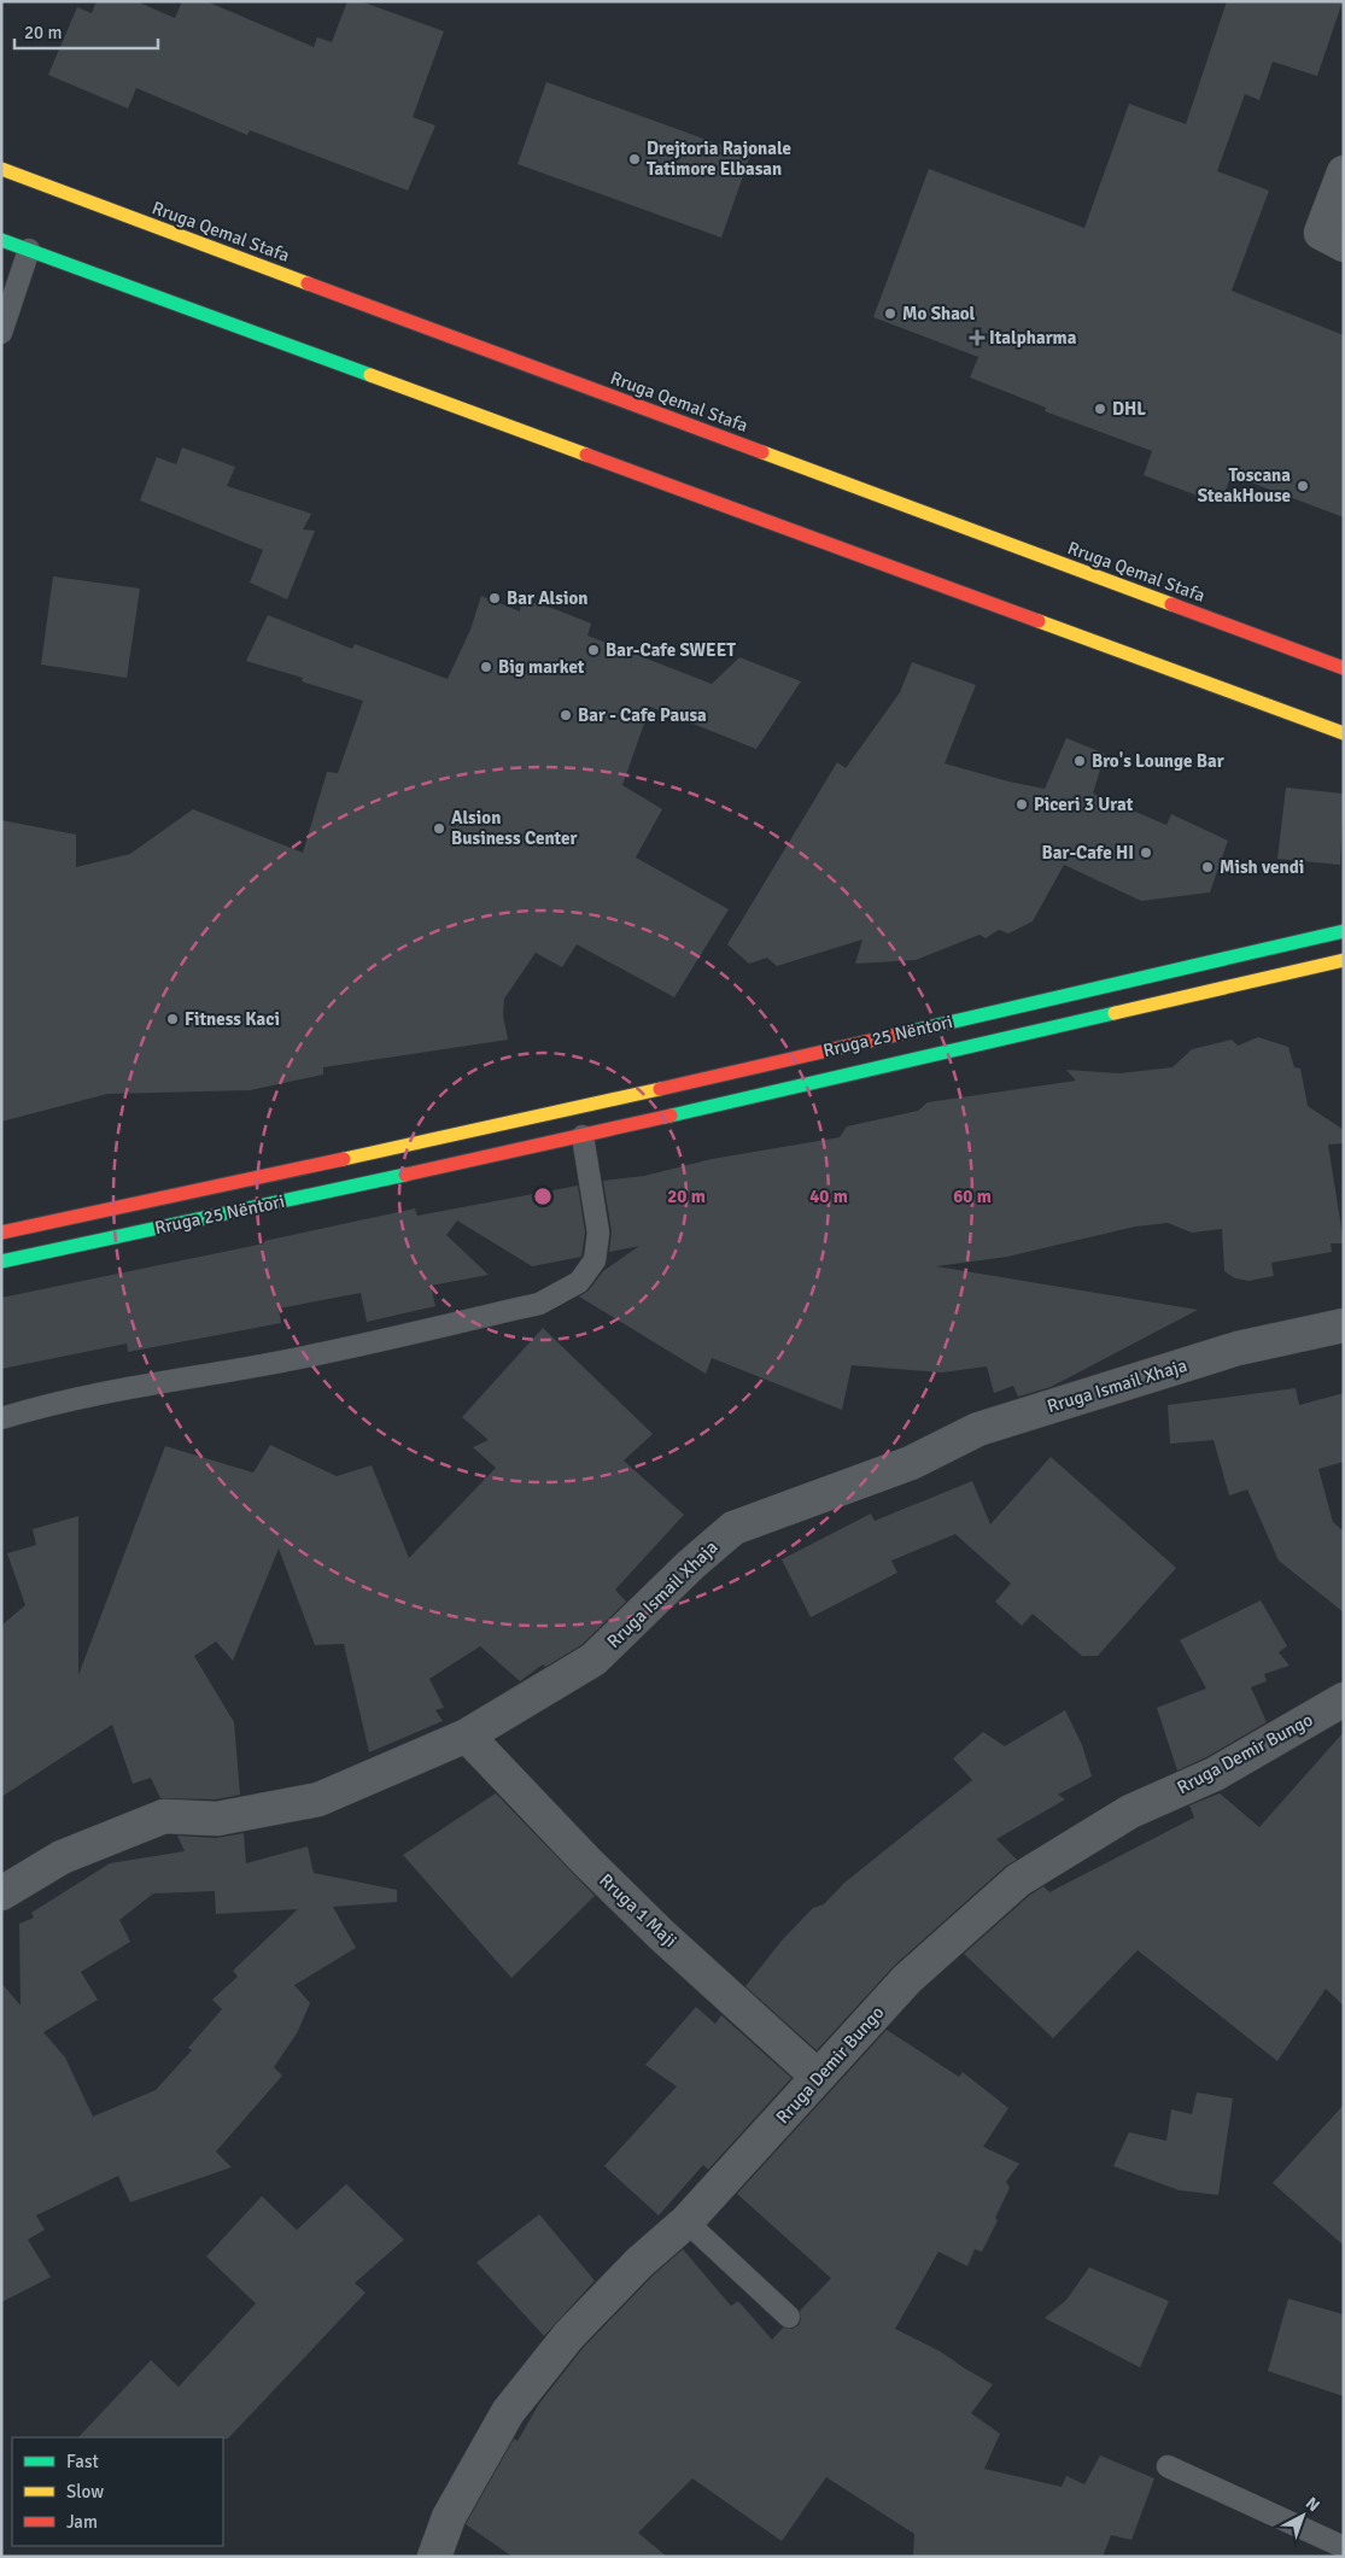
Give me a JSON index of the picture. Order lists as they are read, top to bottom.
{
  "streets": {
    "main road": ["Rruga Qemal Stafa", "Rruga 25 Nëntori"],
    "street": ["Rruga Ismail Xhaja", "Rruga Demir Bungo", "Rruga 1 Maji"]
  },
  "crossings": [
    ["Rruga Ismail Xhaja", "Rruga 1 Maji"],
    ["Rruga Demir Bungo", "Rruga 1 Maji"]
  ],
  "places": {
    "other": [
      "Drejtoria Rajonale Tatimore Elbasan",
      "Mo Shaol",
      "DHL",
      "Toscana SteakHouse",
      "Bar Alsion",
      "Bar-Cafe SWEET",
      "Big market",
      "Bar - Cafe Pausa",
      "Bro's Lounge Bar",
      "Piceri 3 Urat",
      "Alsion Business Center",
      "Bar-Cafe HI",
      "Mish vendi",
      "Fitness Kaci"
    ],
    "health": ["Italpharma"]
  },
  "legend": ["Fast", "Slow", "Jam"],
  "scale_bar": "20 m",
  "north": "top right",
  "rings": ["20 m", "40 m", "60 m"]
}
